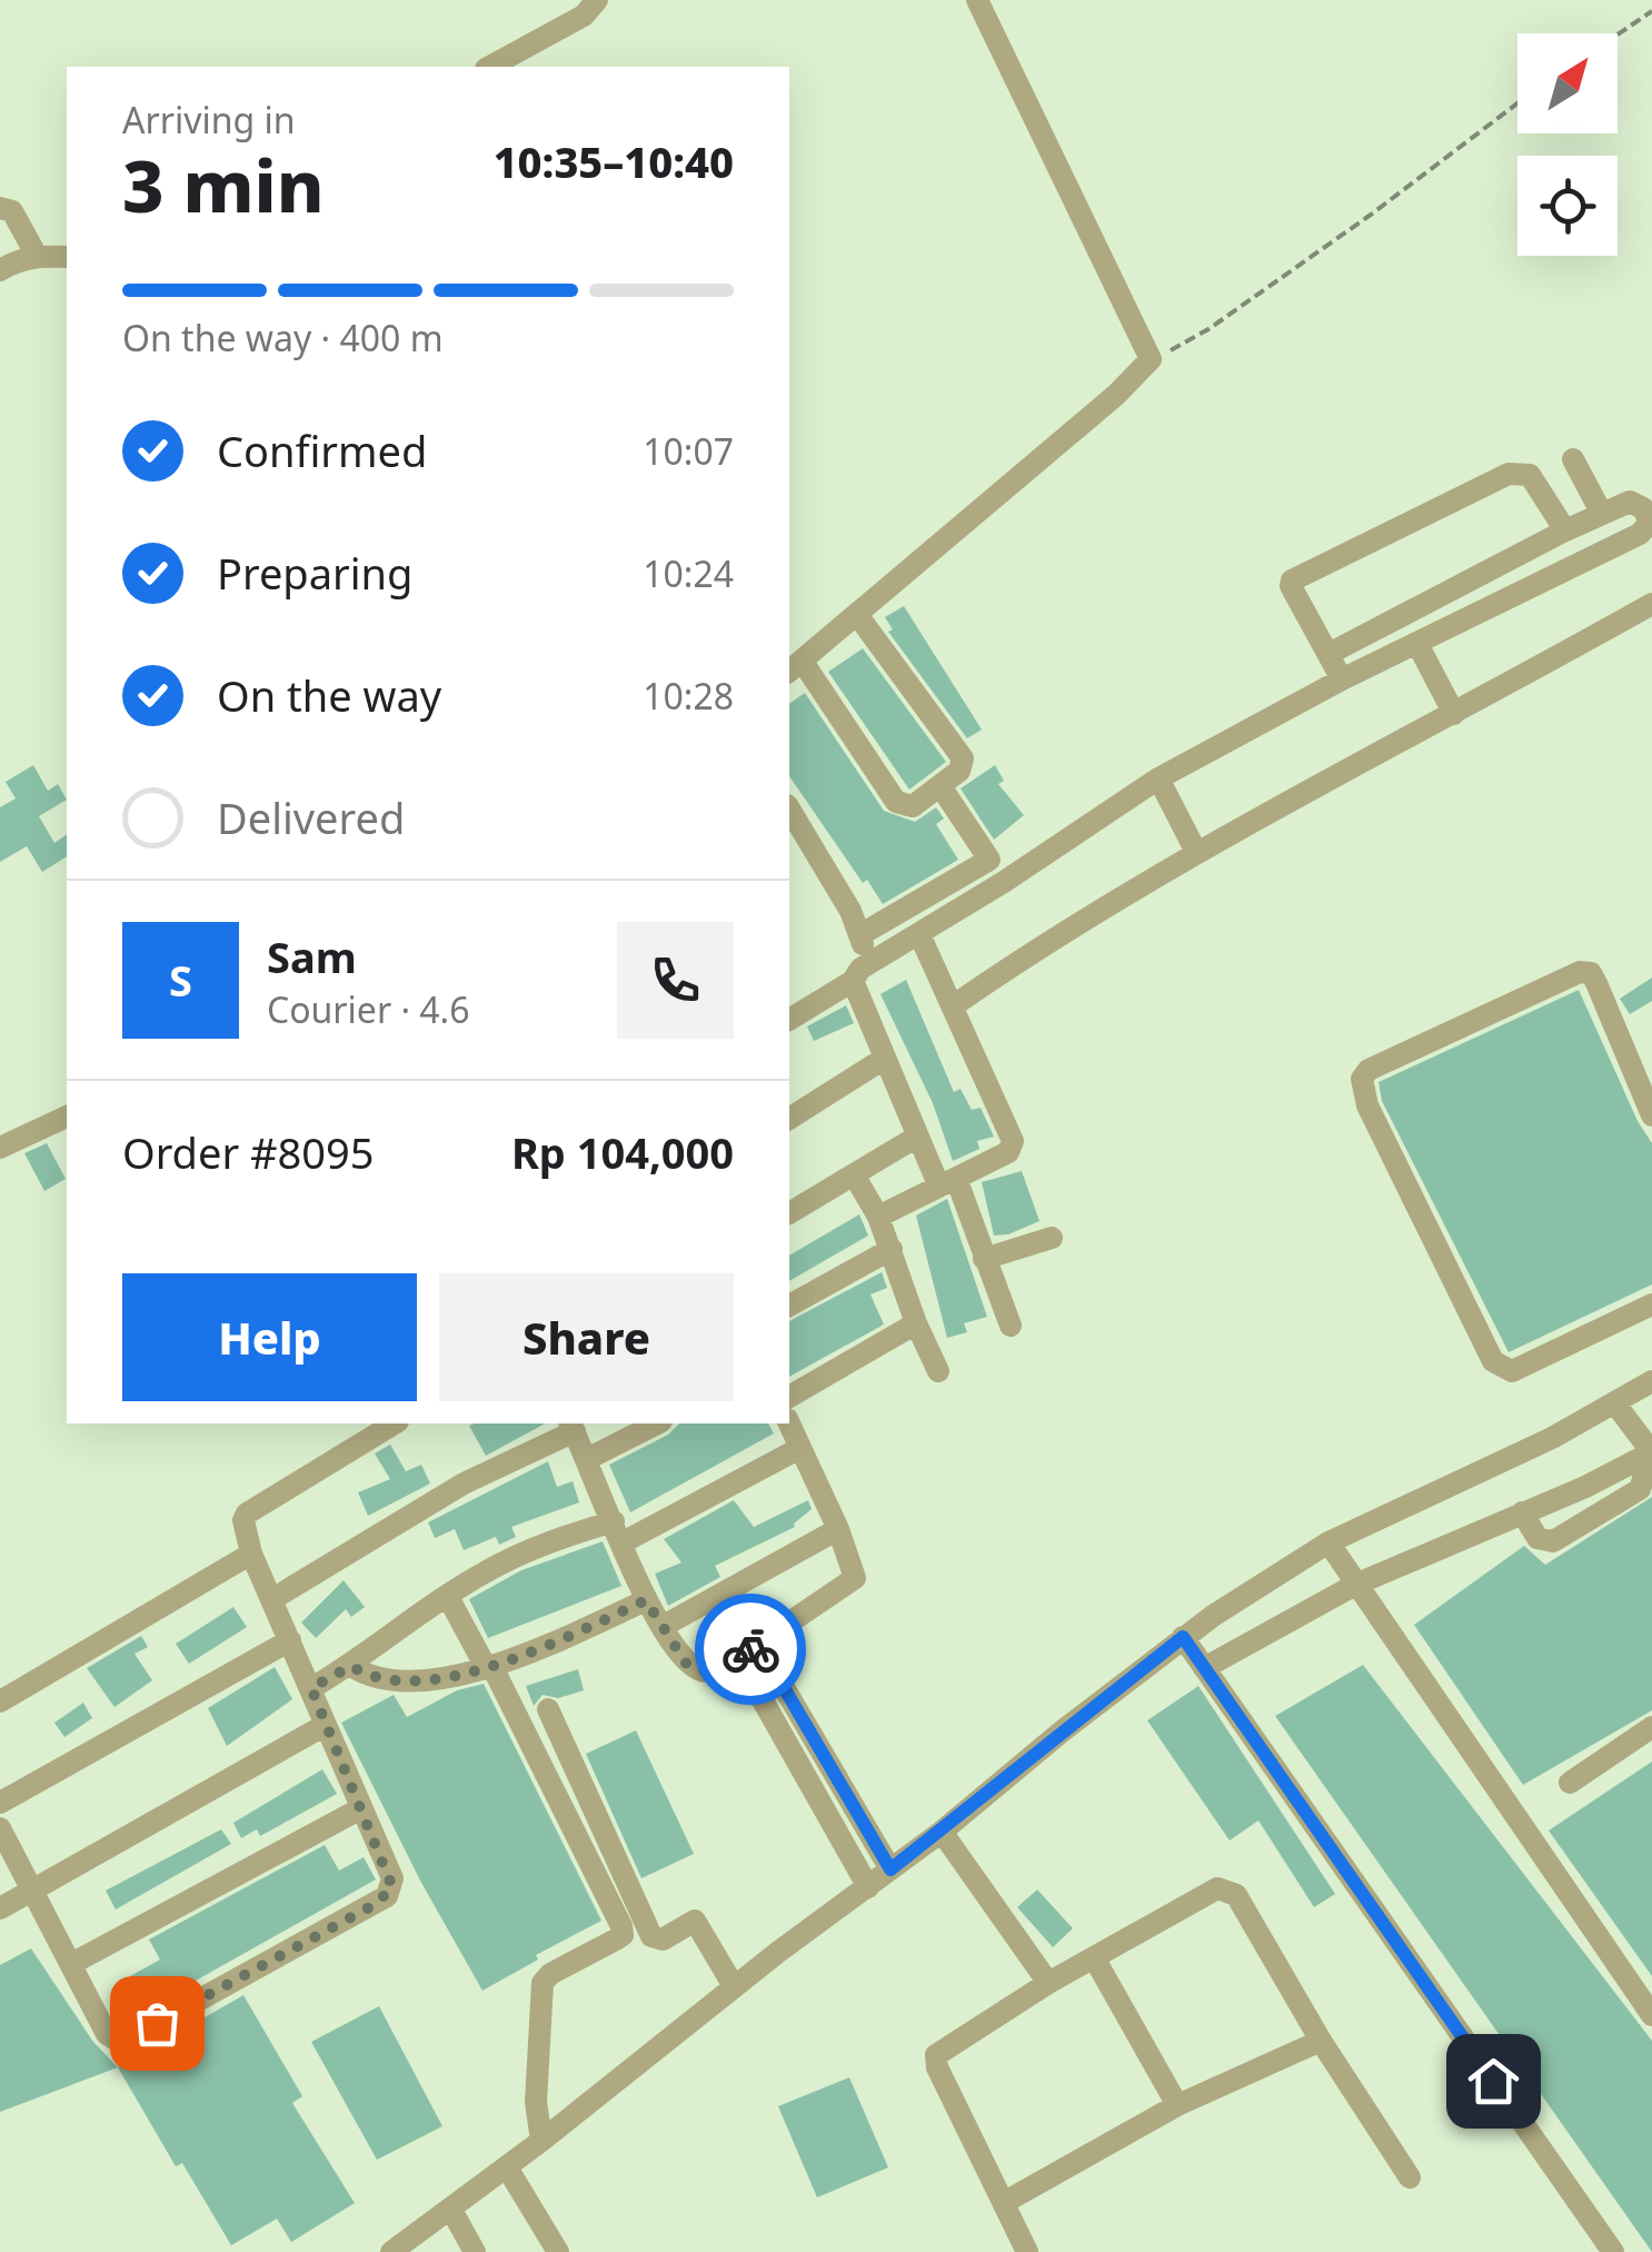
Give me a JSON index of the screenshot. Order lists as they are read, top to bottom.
{
  "north": "top right",
  "page": {
    "heading": ["3 min", "Arriving in", "10:35–10:40"],
    "panel": [
      "Sam",
      "Courier · 4.6",
      "Order #8095",
      "Rp 104,000"
    ],
    "bar": "On the way · 400 m",
    "list": [
      ["Confirmed", "10:07"],
      ["Preparing", "10:24"],
      ["On the way", "10:28"],
      "Delivered"
    ],
    "round": "S",
    "buttons": ["Help", "Share"]
  }
}
